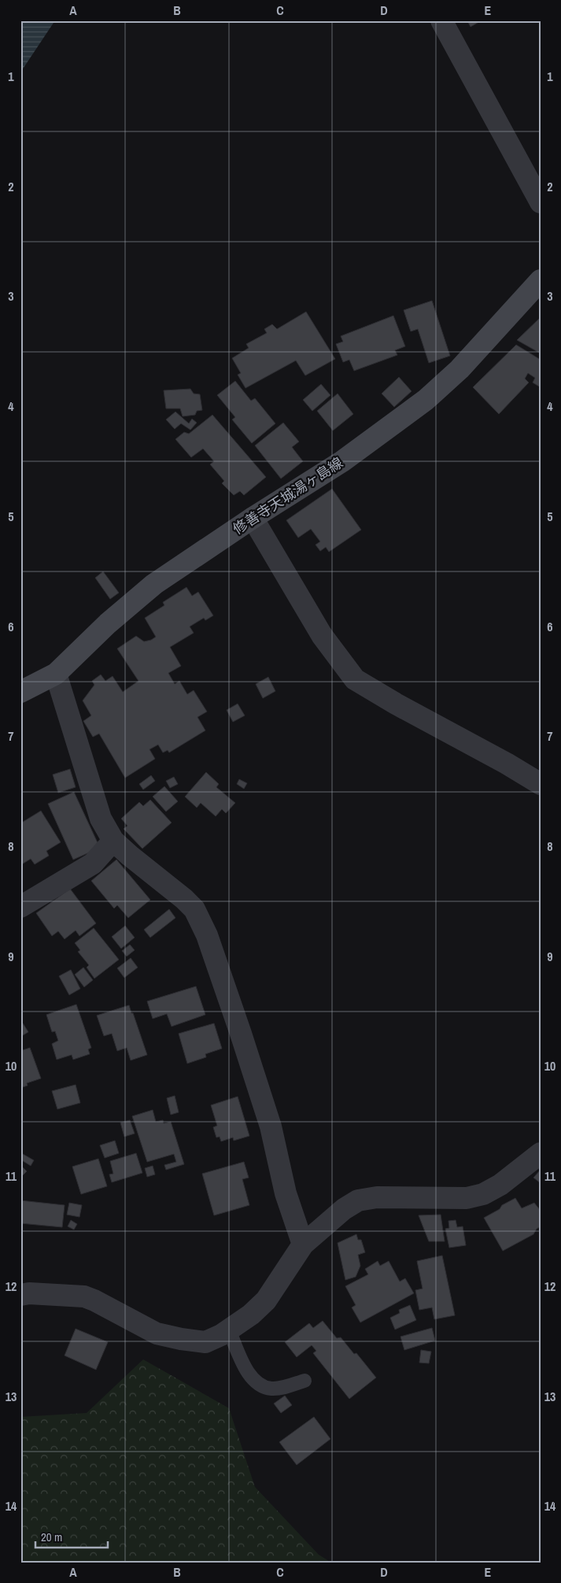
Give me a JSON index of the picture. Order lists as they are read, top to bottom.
{
  "streets": {
    "main road": ["修善寺天城湯ヶ島線"]
  },
  "scale_bar": "20 m",
  "grid": {
    "columns": [
      "A",
      "B",
      "C",
      "D",
      "E"
    ],
    "rows": [
      "1",
      "2",
      "3",
      "4",
      "5",
      "6",
      "7",
      "8",
      "9",
      "10",
      "11",
      "12",
      "13",
      "14"
    ]
  }
}
